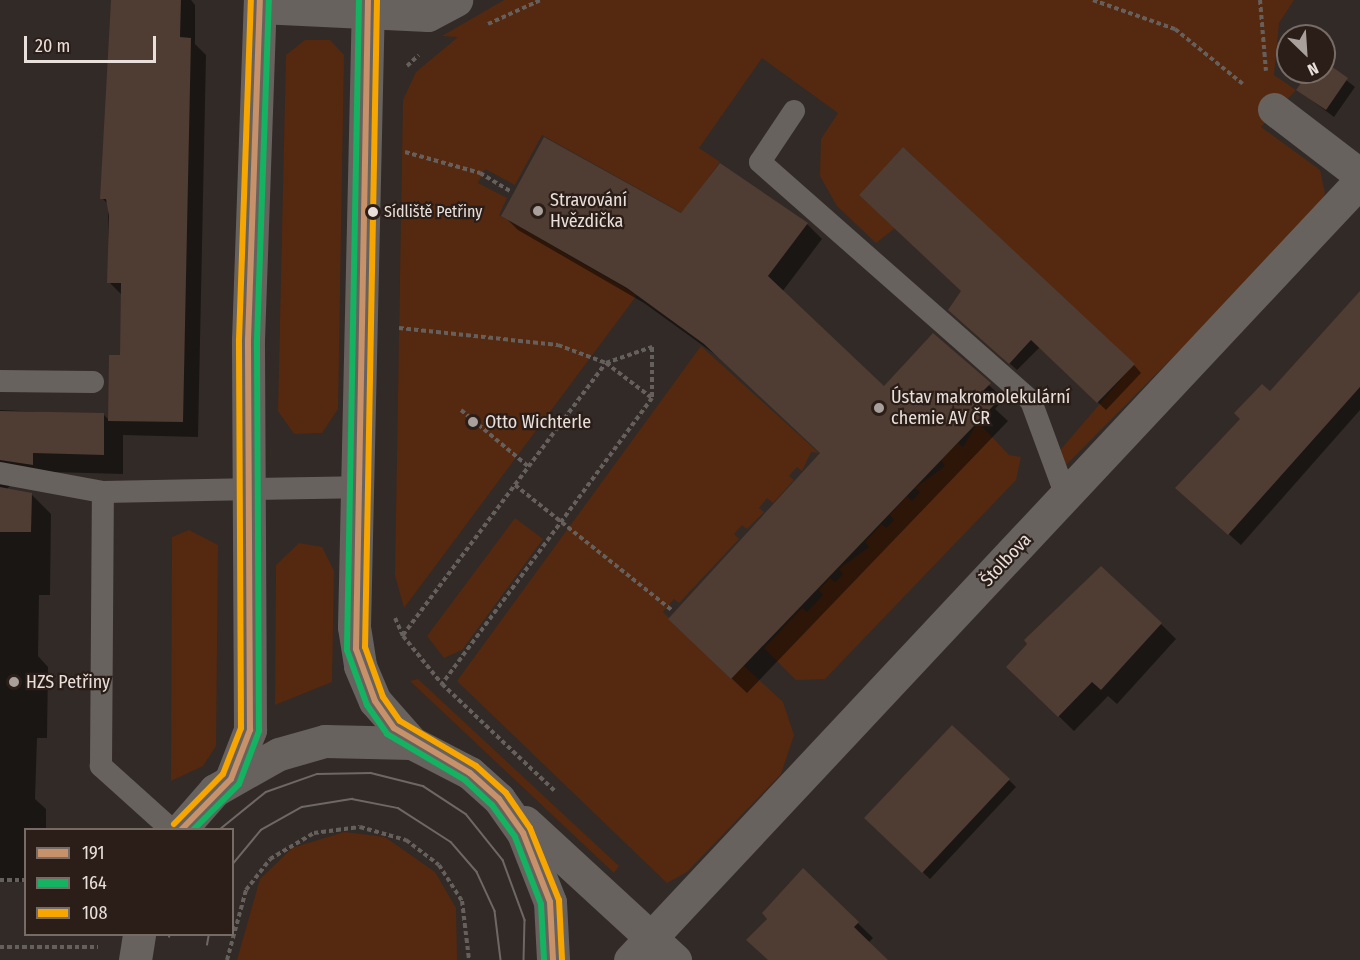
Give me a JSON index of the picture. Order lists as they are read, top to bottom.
{
  "streets": {
    "street": ["Štolbova"]
  },
  "places": [
    "Stravování Hvězdička",
    "Sídliště Petřiny",
    "Ústav makromolekulární chemie AV ČR",
    "Otto Wichterle",
    "HZS Petřiny"
  ],
  "lines": ["transit line 191", "transit line 164", "transit line 108"],
  "legend": ["191", "164", "108"],
  "scale_bar": "20 m",
  "north": "bottom right"
}
